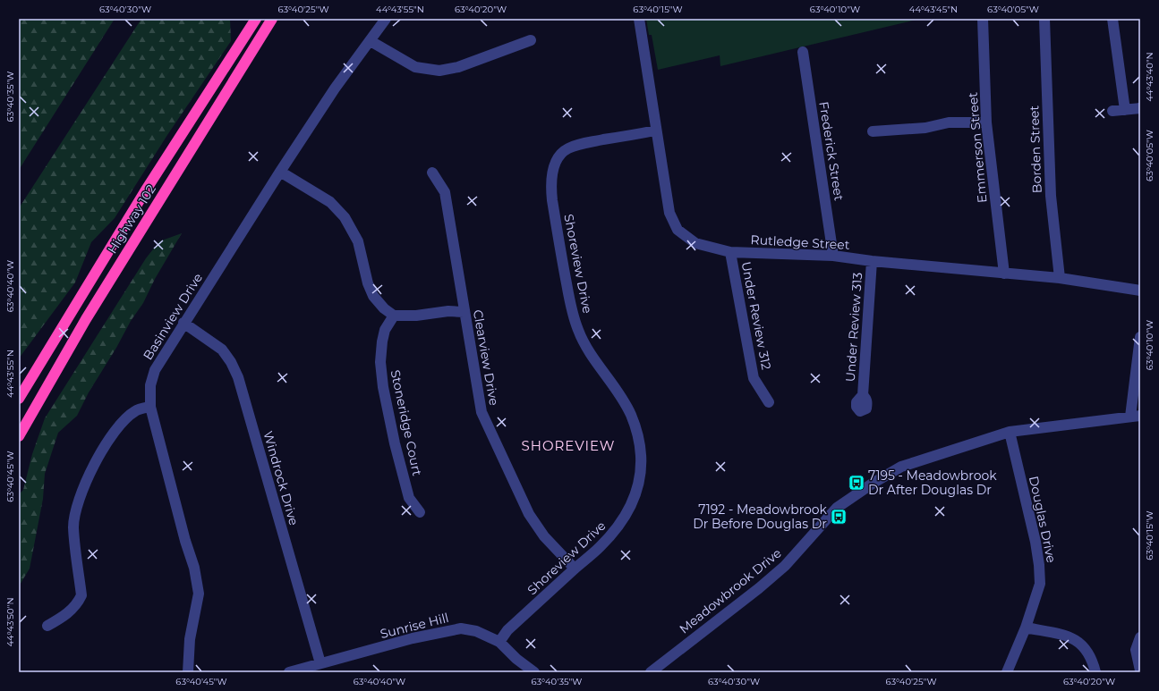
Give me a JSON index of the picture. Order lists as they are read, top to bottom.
{
  "streets": {
    "highway": ["Highway 102"],
    "street": [
      "Emmerson Street",
      "Borden Street",
      "Frederick Street",
      "Rutledge Street",
      "Shoreview Drive",
      "Under Review 312",
      "Basinview Drive",
      "Under Review 313",
      "Clearview Drive",
      "Stoneridge Court",
      "Windrock Drive",
      "Douglas Drive",
      "Meadowbrook Drive",
      "Sunrise Hill"
    ]
  },
  "crossings": [
    ["Emmerson Street", "Rutledge Street"],
    ["Borden Street", "Rutledge Street"],
    ["Frederick Street", "Rutledge Street"],
    ["Rutledge Street", "Shoreview Drive"],
    ["Rutledge Street", "Under Review 312"],
    ["Rutledge Street", "Under Review 313"],
    ["Shoreview Drive", "Clearview Drive"],
    ["Shoreview Drive", "Sunrise Hill"],
    ["Basinview Drive", "Windrock Drive"],
    ["Windrock Drive", "Sunrise Hill"],
    ["Douglas Drive", "Meadowbrook Drive"]
  ],
  "districts": ["SHOREVIEW"],
  "places": {
    "bus stop": ["7195 - Meadowbrook Dr After Douglas Dr", "7192 - Meadowbrook Dr Before Douglas Dr"]
  },
  "coordinates": [
    "63°40'30\"W",
    "63°40'25\"W",
    "44°43'55\"N",
    "63°40'20\"W",
    "63°40'15\"W",
    "63°40'10\"W",
    "44°43'45\"N",
    "63°40'05\"W",
    "44°43'40\"N",
    "63°40'35\"W",
    "63°40'40\"W",
    "63°40'45\"W",
    "44°43'50\"N"
  ]
}
